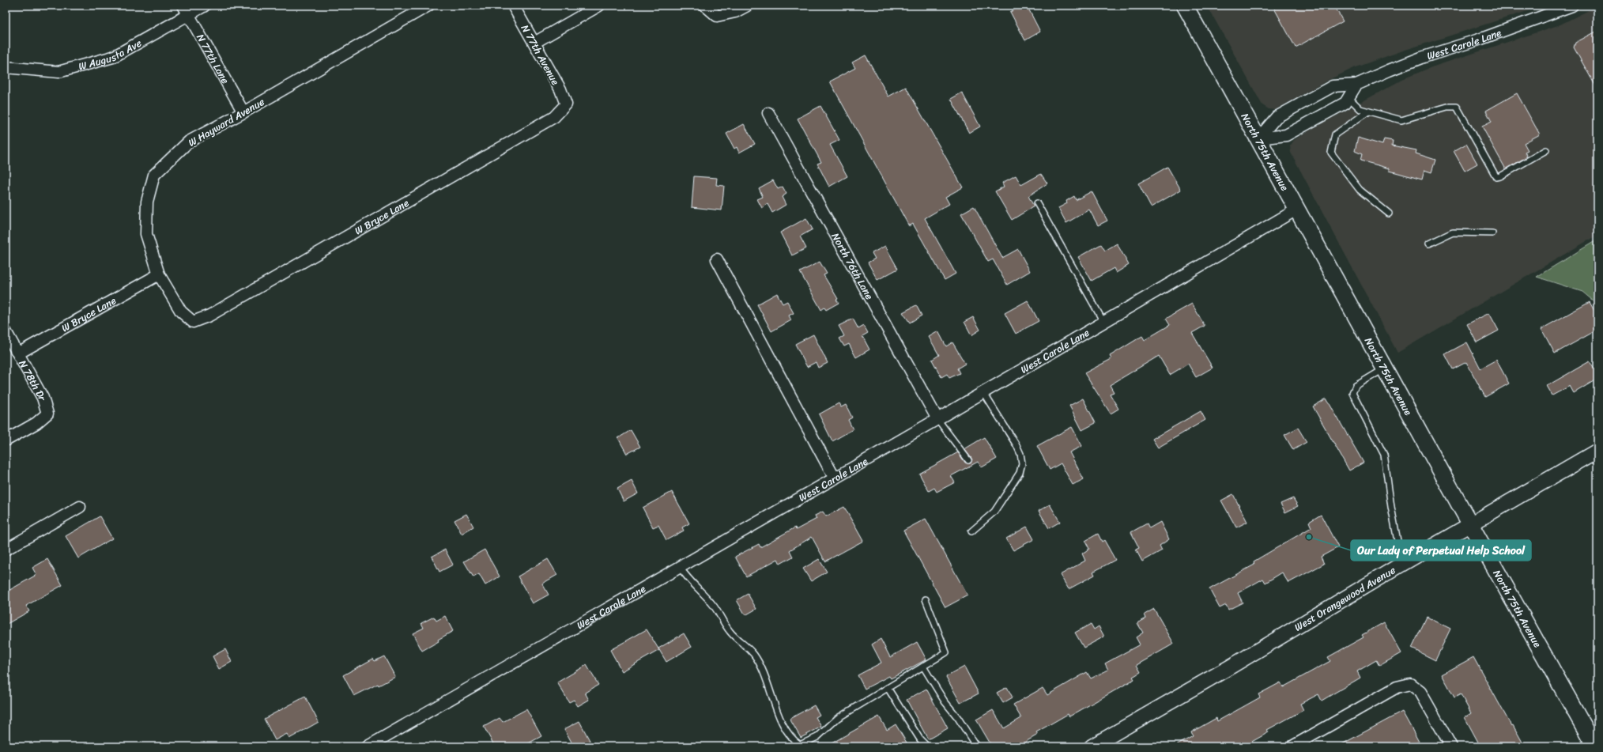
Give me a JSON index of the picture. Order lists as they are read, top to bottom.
{
  "streets": {
    "main road": ["North 75th Avenue"],
    "street": [
      "West Carole Lane",
      "W Augusta Ave",
      "N 77th Avenue",
      "N 77th Lane",
      "W Hayward Avenue",
      "W Bryce Lane",
      "North 76th Lane",
      "N 78th Dr",
      "West Orangewood Avenue"
    ]
  },
  "crossings": [
    ["West Carole Lane", "North 75th Avenue"],
    ["West Carole Lane", "North 76th Lane"],
    ["W Augusta Ave", "N 77th Lane"],
    ["N 77th Avenue", "W Bryce Lane"],
    ["N 77th Lane", "W Hayward Avenue"],
    ["W Hayward Avenue", "W Bryce Lane"],
    ["North 75th Avenue", "West Orangewood Avenue"],
    ["W Bryce Lane", "N 78th Dr"]
  ],
  "places": ["Our Lady of Perpetual Help School"]
}
